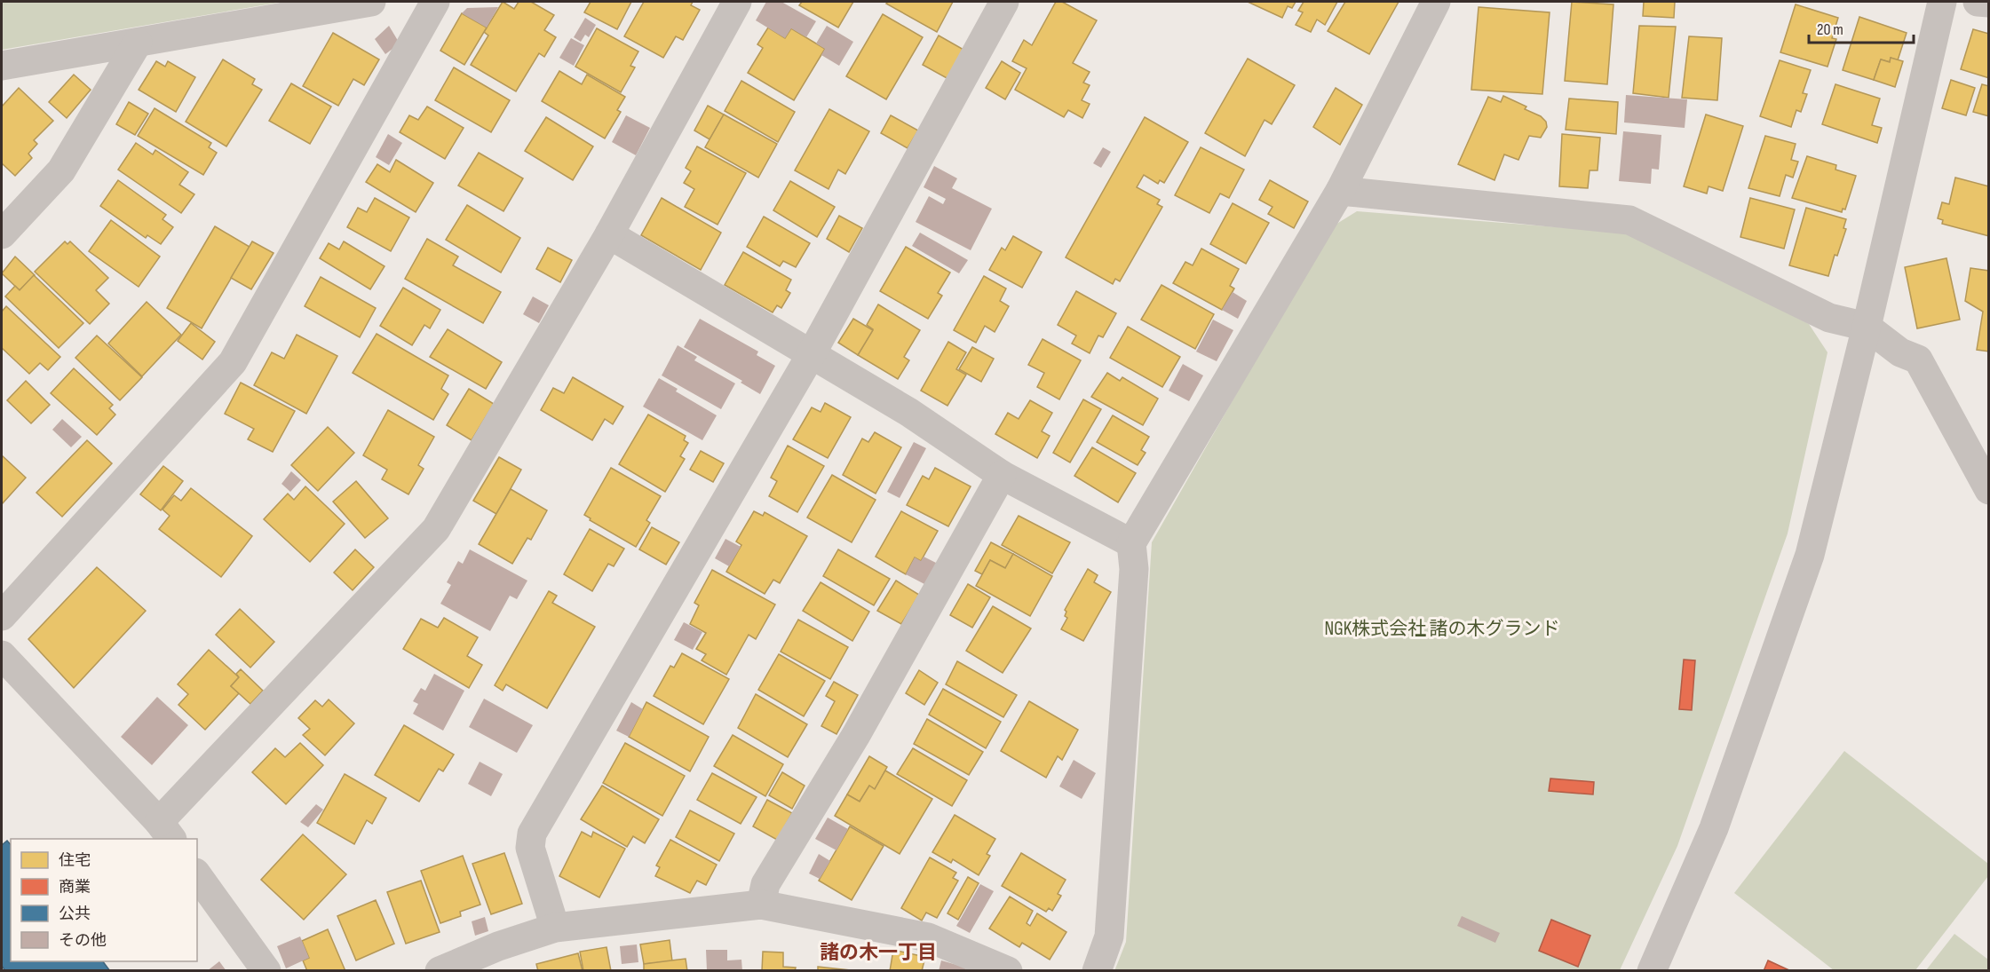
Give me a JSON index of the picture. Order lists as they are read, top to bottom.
{
  "districts": ["諸の木一丁目"],
  "parks": ["NGK株式会社 諸の木グランド"],
  "legend": [
    "住宅",
    "商業",
    "公共",
    "その他"
  ],
  "scale_bar": "20 m"
}
